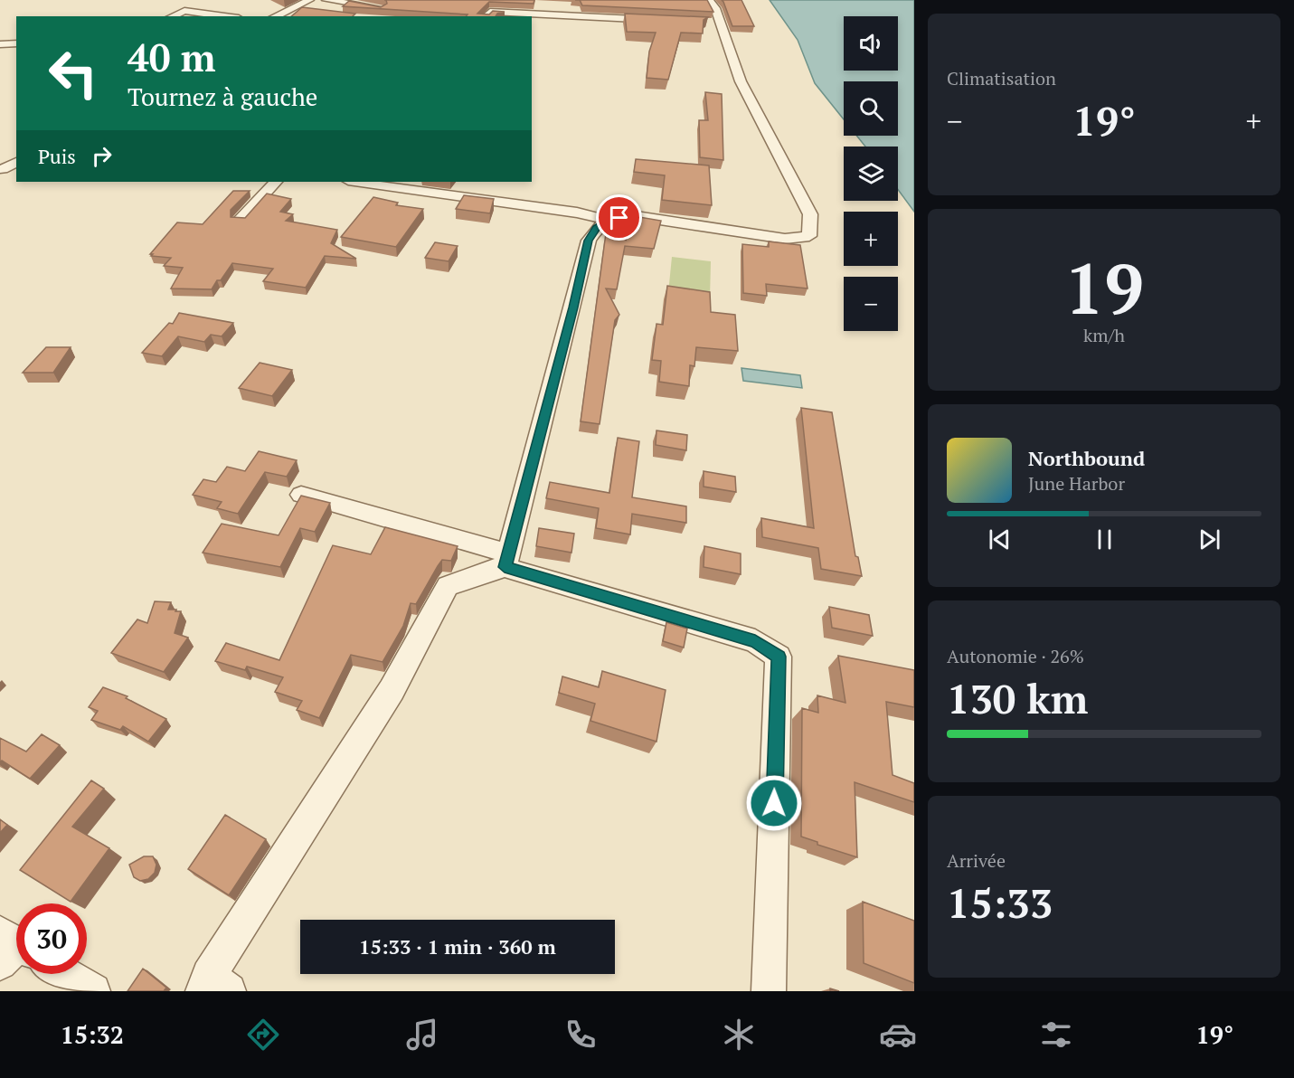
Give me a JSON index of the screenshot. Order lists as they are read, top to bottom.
{
  "page": {
    "tile": [
      "Climatisation",
      ["19", "km/h"],
      ["Autonomie · 26%", "130 km"],
      ["Arrivée", "15:33"]
    ],
    "map_buttons": ["+", "−"],
    "turn": ["40 m", "Tournez à gauche"],
    "heat": ["−", "19°", "+"],
    "then": "Puis",
    "song": ["Northbound", "June Harbor"],
    "limit": "30",
    "trip": "15:33 · 1 min · 360 m",
    "tabs": ["15:32", "19°"]
  }
}
